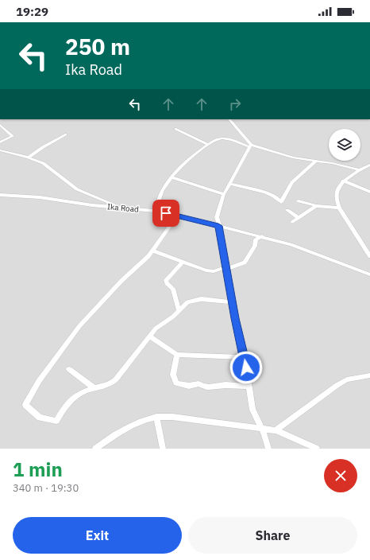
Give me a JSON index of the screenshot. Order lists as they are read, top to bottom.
{
  "streets": {
    "street": ["Ika Road"]
  },
  "page": {
    "status": "19:29",
    "turn": ["250 m", "Ika Road"],
    "heading": ["1 min", "340 m · 19:30"],
    "buttons": ["Exit", "Share"]
  }
}
